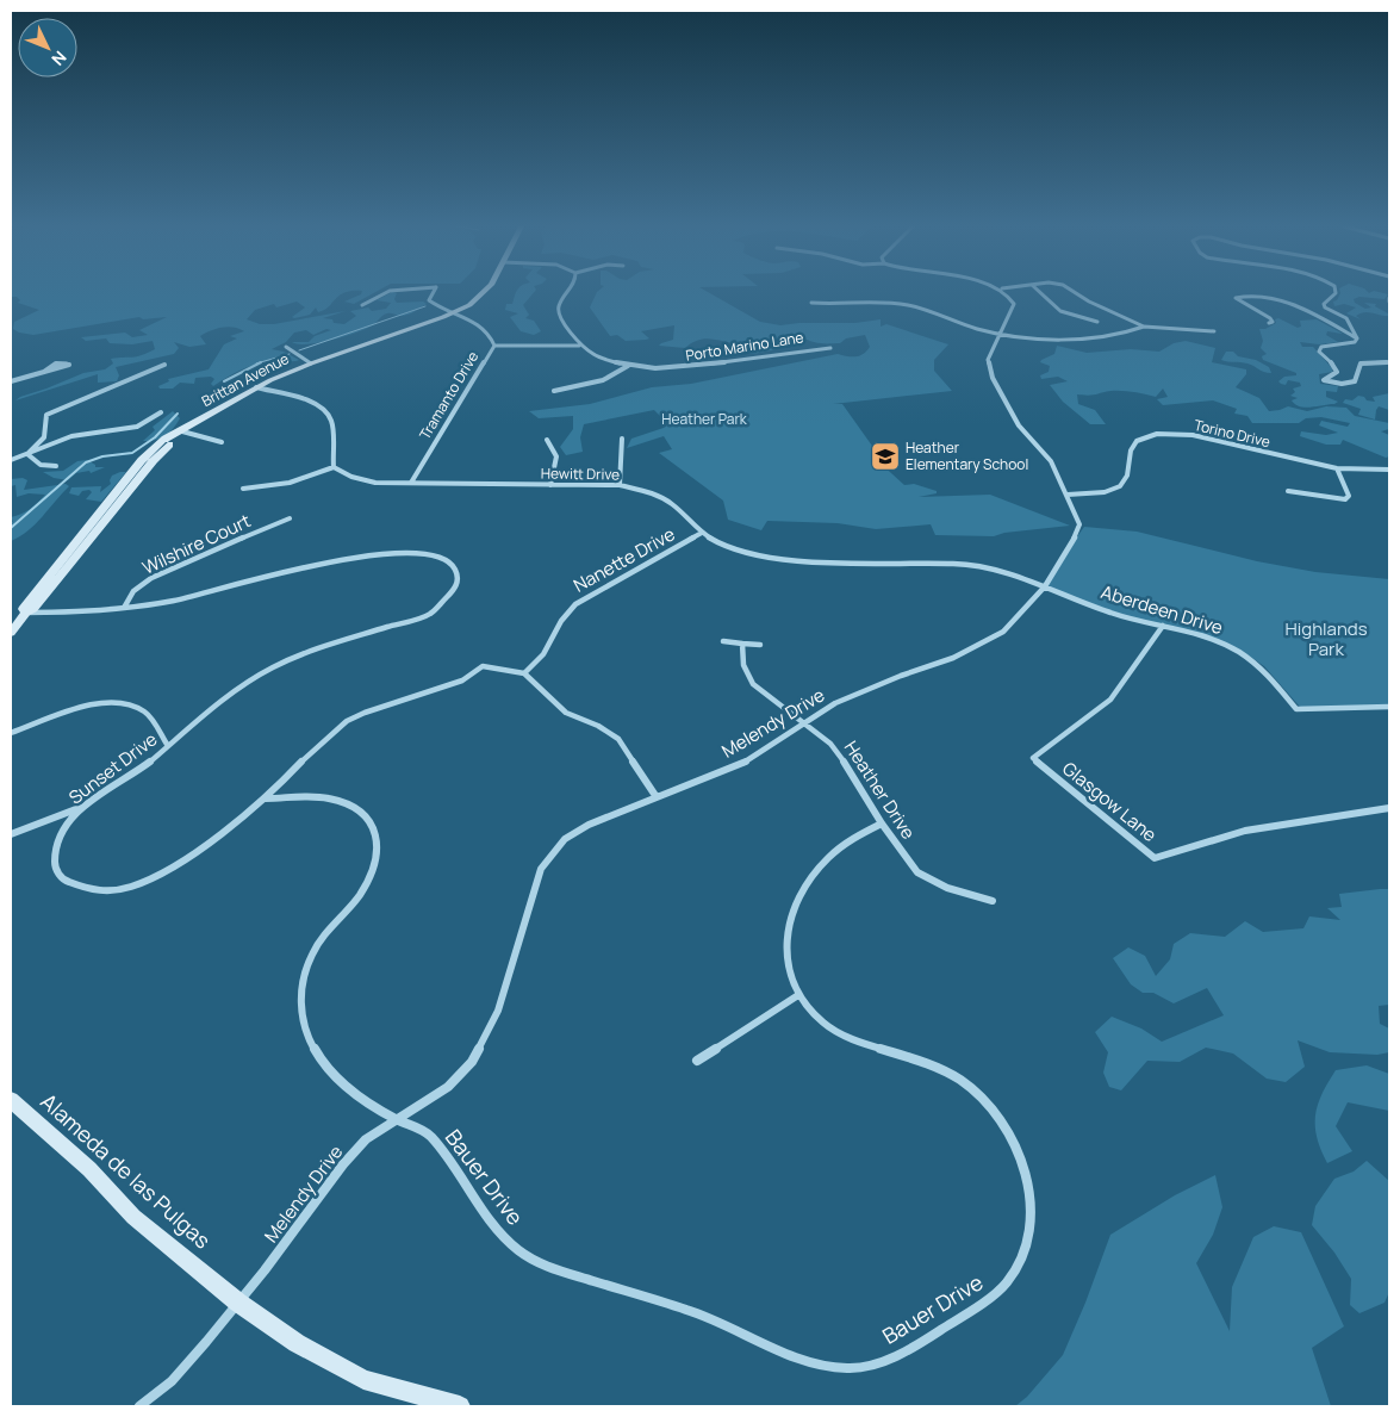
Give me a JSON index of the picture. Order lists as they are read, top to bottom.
{
  "streets": {
    "main road": ["Brittan Avenue", "Alameda de las Pulgas"],
    "street": [
      "Porto Marino Lane",
      "Tramanto Drive",
      "Torino Drive",
      "Hewitt Drive",
      "Wilshire Court",
      "Nanette Drive",
      "Aberdeen Drive",
      "Melendy Drive",
      "Sunset Drive",
      "Heather Drive",
      "Glasgow Lane",
      "Bauer Drive"
    ]
  },
  "crossings": [
    ["Brittan Avenue", "Tramanto Drive"],
    ["Brittan Avenue", "Sunset Drive"],
    ["Tramanto Drive", "Hewitt Drive"],
    ["Torino Drive", "Melendy Drive"],
    ["Hewitt Drive", "Nanette Drive"],
    ["Hewitt Drive", "Aberdeen Drive"],
    ["Hewitt Drive", "Melendy Drive"],
    ["Wilshire Court", "Sunset Drive"],
    ["Nanette Drive", "Sunset Drive"],
    ["Aberdeen Drive", "Melendy Drive"],
    ["Aberdeen Drive", "Glasgow Lane"],
    ["Melendy Drive", "Heather Drive"],
    ["Melendy Drive", "Alameda de las Pulgas"],
    ["Melendy Drive", "Bauer Drive"],
    ["Sunset Drive", "Bauer Drive"],
    ["Heather Drive", "Bauer Drive"]
  ],
  "parks": ["Heather Park", "Highlands Park"],
  "places": {
    "school or university": ["Heather Elementary School"]
  },
  "north": "bottom right"
}
